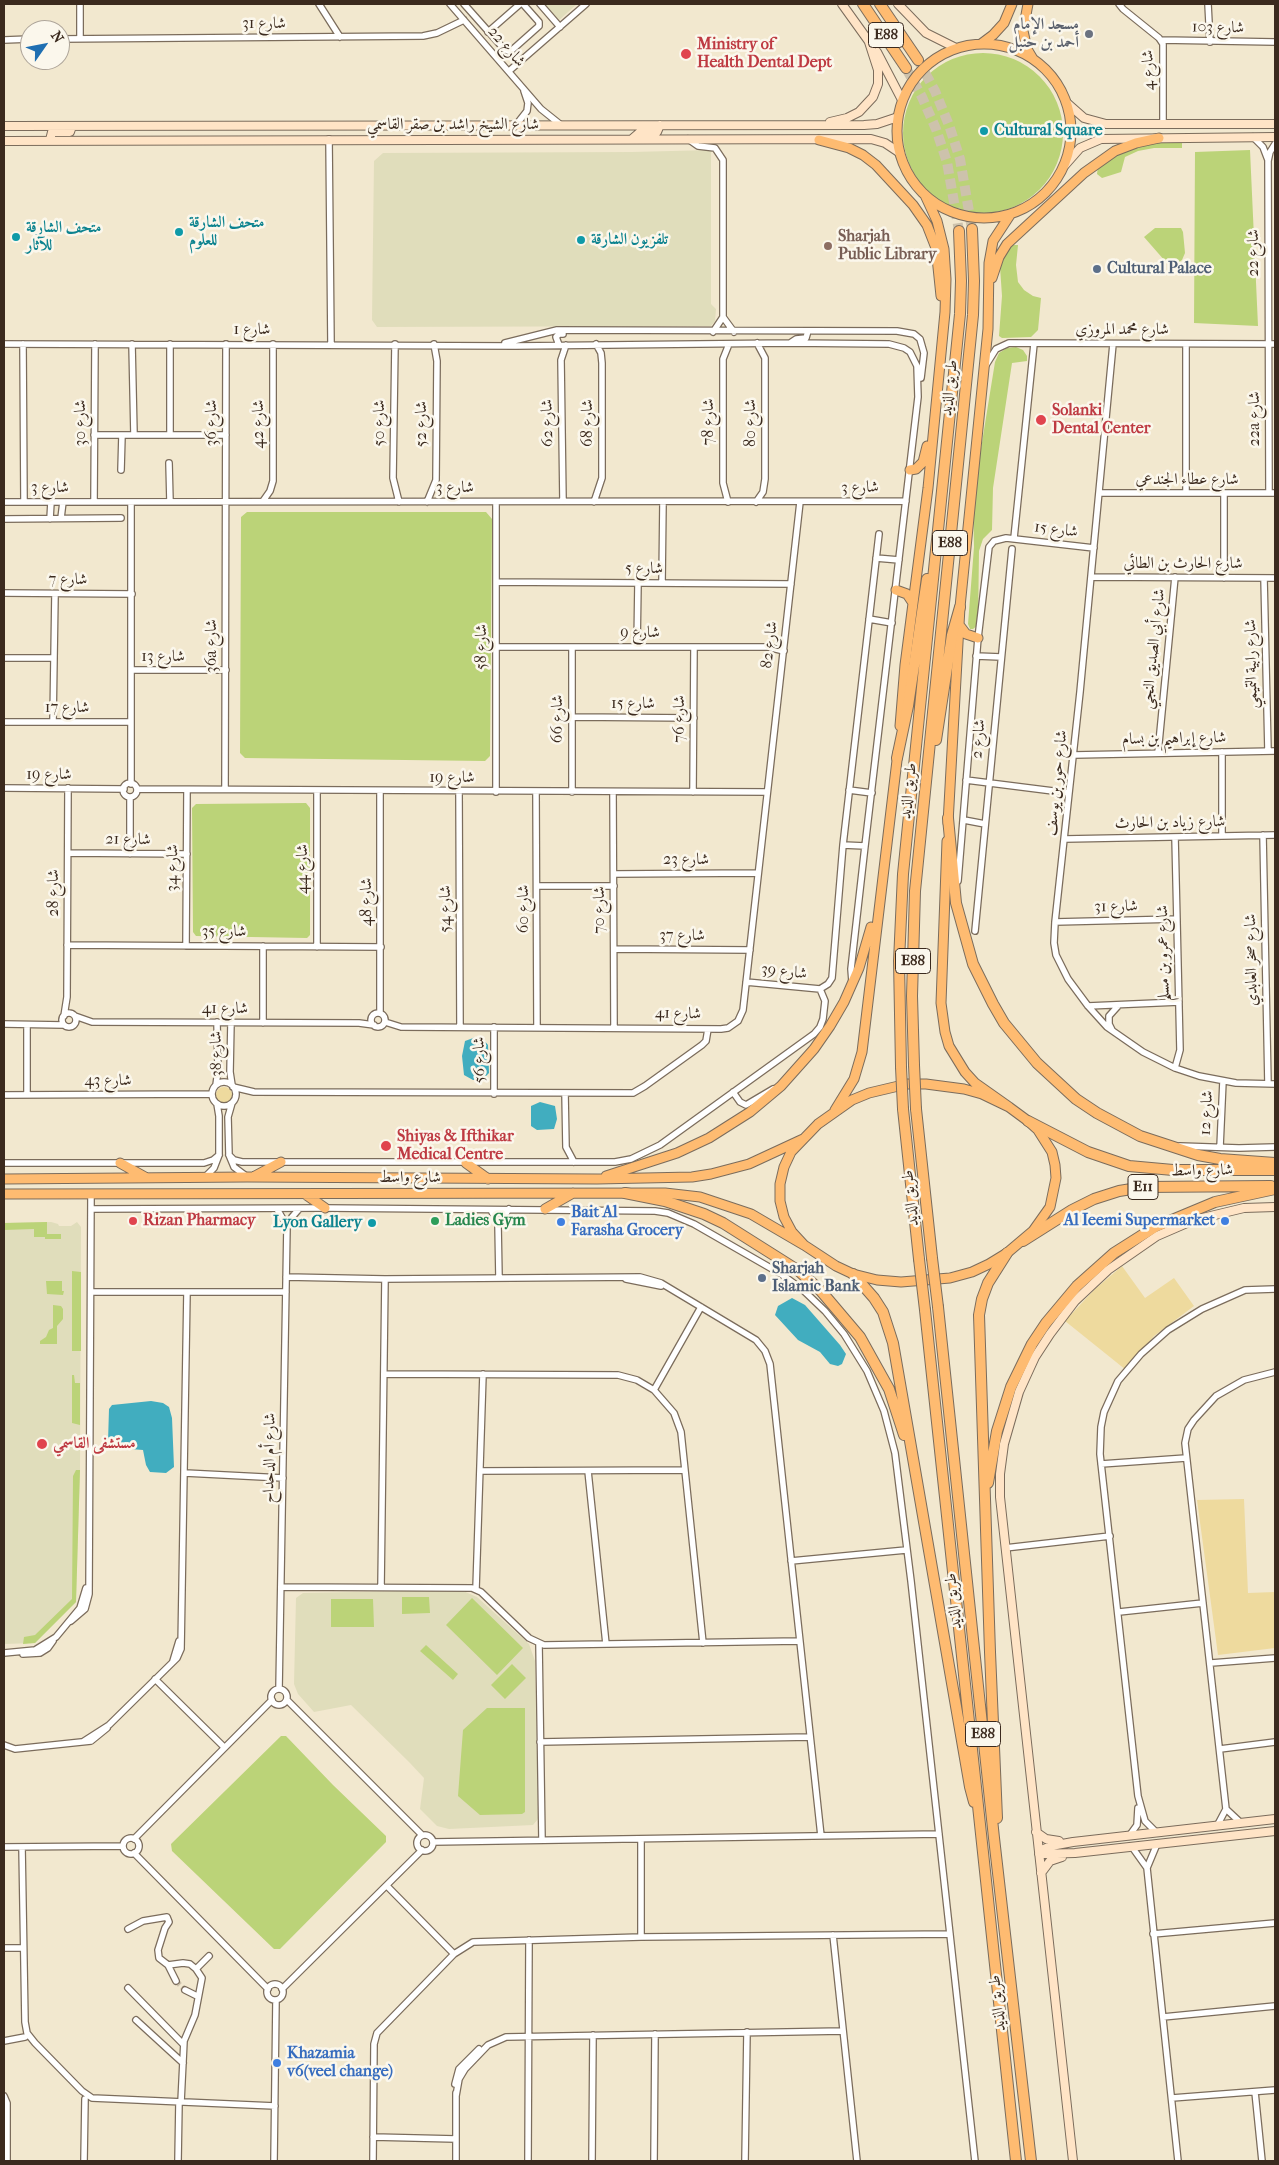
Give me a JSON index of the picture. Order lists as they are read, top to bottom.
{
  "streets": {
    "highway": [
      "E88",
      "طريق الذيد",
      "شارع واسط",
      "E11"
    ],
    "main road": ["شارع الشيخ راشد بن صقر القاسمي"],
    "street": [
      "شارع 31",
      "شارع 103",
      "شارع 22",
      "شارع 4",
      "شارع 1",
      "شارع محمد المروزي",
      "22a شارع",
      "شارع 78",
      "شارع 30",
      "شارع 36",
      "شارع 50",
      "شارع 62",
      "شارع 68",
      "شارع 80",
      "شارع 42",
      "شارع 52",
      "شارع عطاء الجندعي",
      "شارع 3",
      "شارع 15",
      "شارع الحارث بن الطائي",
      "شارع 5",
      "شارع 7",
      "شارع 9",
      "شارع 82",
      "36a شارع",
      "شارع 58",
      "شارع أبي الصديق النجي",
      "شارع 13",
      "شارع رابية التميمي",
      "شارع 17",
      "شارع 66",
      "شارع 76",
      "شارع 2",
      "شارع إبراهيم بن بسام",
      "شارع 19",
      "شارع حور بن يوسف",
      "شارع زياد بن الحارث",
      "شارع 21",
      "شارع 23",
      "شارع 34",
      "شارع 44",
      "شارع 28",
      "شارع 48",
      "شارع 54",
      "شارع 60",
      "شارع 70",
      "شارع 35",
      "شارع 37",
      "شارع عمرو بن مسلم",
      "شارع صخر العابدي",
      "شارع 39",
      "شارع 41",
      "شارع 38",
      "شارع 56",
      "شارع 43",
      "شارع 12",
      "شارع أم الدحداح"
    ]
  },
  "crossings": [
    ["شارع 31", "شارع 22"],
    ["شارع 31", "شارع حور بن يوسف"],
    ["شارع 31", "شارع عمرو بن مسلم"],
    ["شارع 103", "شارع 4"],
    ["شارع 22", "شارع الشيخ راشد بن صقر القاسمي"],
    ["شارع 22", "شارع محمد المروزي"],
    ["شارع 22", "22a شارع"],
    ["شارع 1", "شارع 30"],
    ["شارع 1", "شارع 36"],
    ["شارع 1", "شارع 50"],
    ["شارع 1", "شارع 42"],
    ["شارع 1", "شارع 52"],
    ["شارع محمد المروزي", "22a شارع"],
    ["شارع محمد المروزي", "شارع حور بن يوسف"],
    ["22a شارع", "شارع عطاء الجندعي"],
    ["شارع 78", "شارع 3"],
    ["شارع 30", "شارع 3"],
    ["شارع 36", "شارع 3"],
    ["شارع 36", "36a شارع"],
    ["شارع 50", "شارع 3"],
    ["شارع 62", "شارع 3"],
    ["شارع 68", "شارع 3"],
    ["شارع 80", "شارع 3"],
    ["شارع 42", "شارع 3"],
    ["شارع 52", "شارع 3"],
    ["شارع عطاء الجندعي", "شارع حور بن يوسف"],
    ["شارع 3", "شارع 82"],
    ["شارع 3", "36a شارع"],
    ["شارع 3", "شارع 58"],
    ["شارع 15", "شارع 66"],
    ["شارع 15", "شارع 76"],
    ["شارع 15", "شارع حور بن يوسف"],
    ["شارع الحارث بن الطائي", "شارع أبي الصديق النجي"],
    ["شارع الحارث بن الطائي", "شارع رابية التميمي"],
    ["شارع الحارث بن الطائي", "شارع حور بن يوسف"],
    ["شارع 5", "شارع 82"],
    ["شارع 5", "شارع 58"],
    ["شارع 9", "شارع 82"],
    ["شارع 9", "شارع 58"],
    ["شارع 9", "شارع 66"],
    ["شارع 9", "شارع 76"],
    ["شارع 82", "شارع 19"],
    ["شارع 82", "شارع 41"],
    ["36a شارع", "شارع 13"],
    ["36a شارع", "شارع 19"],
    ["شارع 58", "شارع 19"],
    ["شارع أبي الصديق النجي", "شارع إبراهيم بن بسام"],
    ["شارع رابية التميمي", "شارع إبراهيم بن بسام"],
    ["شارع 66", "شارع 19"],
    ["شارع 76", "شارع 19"],
    ["شارع إبراهيم بن بسام", "شارع حور بن يوسف"],
    ["شارع 19", "شارع 34"],
    ["شارع 19", "شارع 44"],
    ["شارع 19", "شارع 28"],
    ["شارع 19", "شارع 48"],
    ["شارع 19", "شارع 54"],
    ["شارع 19", "شارع 60"],
    ["شارع 19", "شارع 70"],
    ["شارع 19", "شارع 41"],
    ["شارع حور بن يوسف", "شارع زياد بن الحارث"],
    ["شارع حور بن يوسف", "شارع عمرو بن مسلم"],
    ["شارع حور بن يوسف", "شارع صخر العابدي"],
    ["شارع حور بن يوسف", "شارع 12"],
    ["شارع زياد بن الحارث", "شارع عمرو بن مسلم"],
    ["شارع زياد بن الحارث", "شارع صخر العابدي"],
    ["شارع 21", "شارع 34"],
    ["شارع 21", "شارع 28"],
    ["شارع 23", "شارع 70"],
    ["شارع 23", "شارع 41"],
    ["شارع 34", "شارع 35"],
    ["شارع 44", "شارع 35"],
    ["شارع 28", "شارع 35"],
    ["شارع 28", "شارع 41"],
    ["شارع 48", "شارع 35"],
    ["شارع 48", "شارع 41"],
    ["شارع 54", "شارع 41"],
    ["شارع 60", "شارع 41"],
    ["شارع 70", "شارع 37"],
    ["شارع 70", "شارع 41"],
    ["شارع 37", "شارع 41"],
    ["شارع 39", "شارع 41"],
    ["شارع 41", "شارع 38"],
    ["شارع 41", "شارع 56"],
    ["شارع 38", "شارع 43"]
  ],
  "places": [
    "مسجد الإمام أحمد بن حنبل",
    "Ministry of Health Dental Dept",
    "Cultural Square",
    "متحف الشارقة للعلوم",
    "متحف الشارقة للآثار",
    "تلفزيون الشارقة",
    "Sharjah Public Library",
    "Cultural Palace",
    "Solanki Dental Center",
    "Shiyas & Ifthikar Medical Centre",
    "Rizan Pharmacy",
    "Ladies Gym",
    "Al Ieemi Supermarket",
    "Bait Al Farasha Grocery",
    "Lyon Gallery",
    "Sharjah Islamic Bank",
    "مستشفى القاسمي",
    "Khazamia v6(veel change)"
  ],
  "north": "top right"
}
